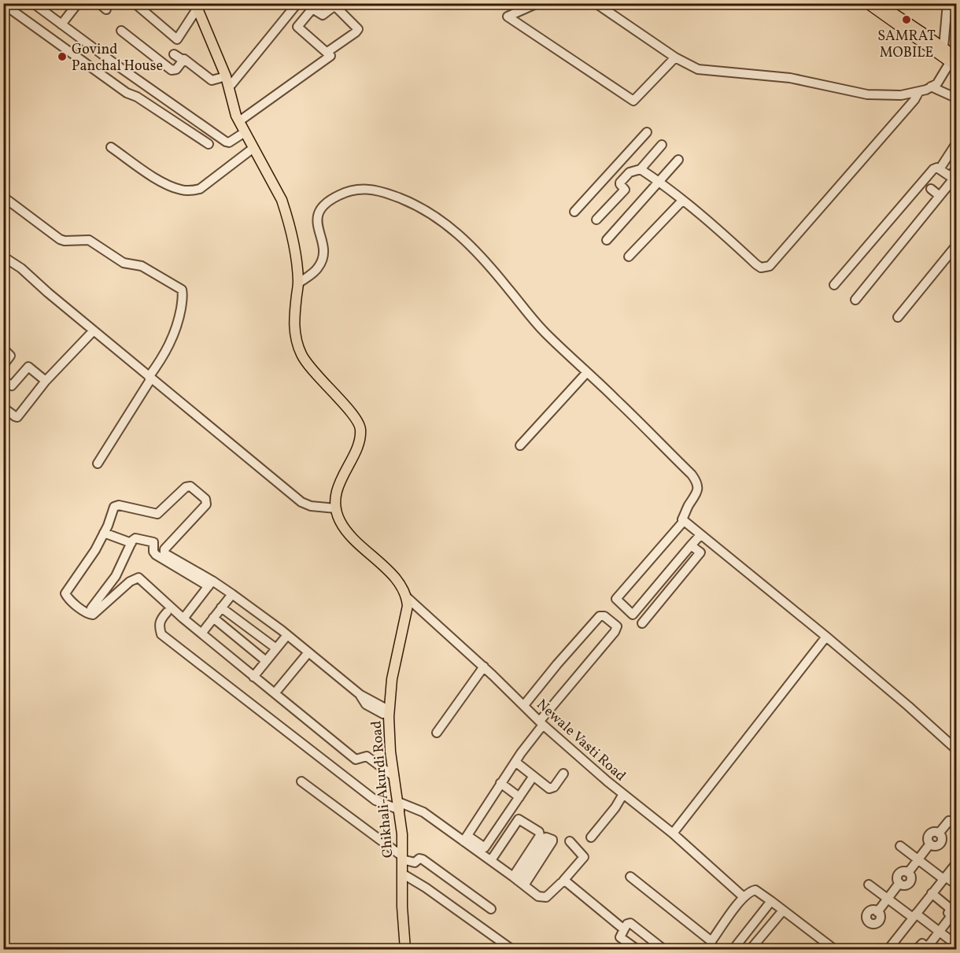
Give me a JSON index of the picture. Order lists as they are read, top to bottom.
{
  "streets": {
    "main road": ["Chikhali-Akurdi Road"],
    "street": ["Newale Vasti Road"]
  },
  "crossings": [
    ["Newale Vasti Road", "Chikhali-Akurdi Road"]
  ],
  "places": ["SAMRAT MOBILE", "Govind Panchal House"]
}
